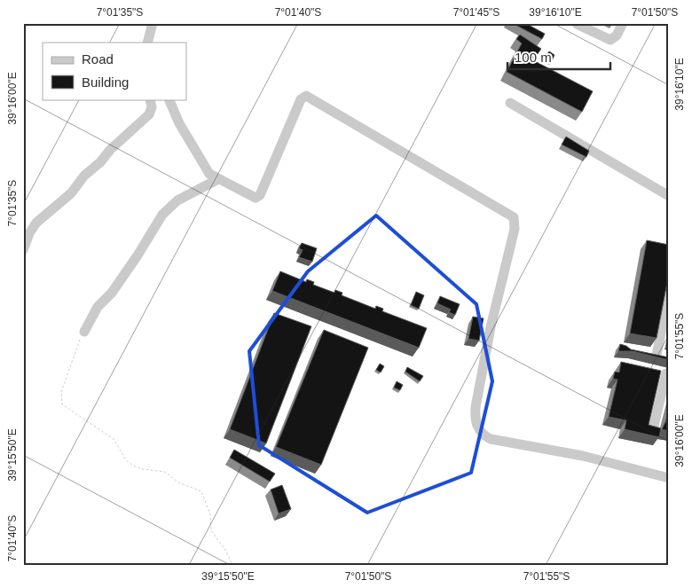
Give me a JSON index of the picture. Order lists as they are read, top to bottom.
{
  "legend": ["Road", "Building"],
  "scale_bar": "100 m",
  "coordinates": [
    "7°01'35\"S",
    "7°01'40\"S",
    "7°01'45\"S",
    "39°16'10\"E",
    "7°01'50\"S",
    "39°16'00\"E",
    "7°01'55\"S",
    "39°15'50\"E"
  ]
}
